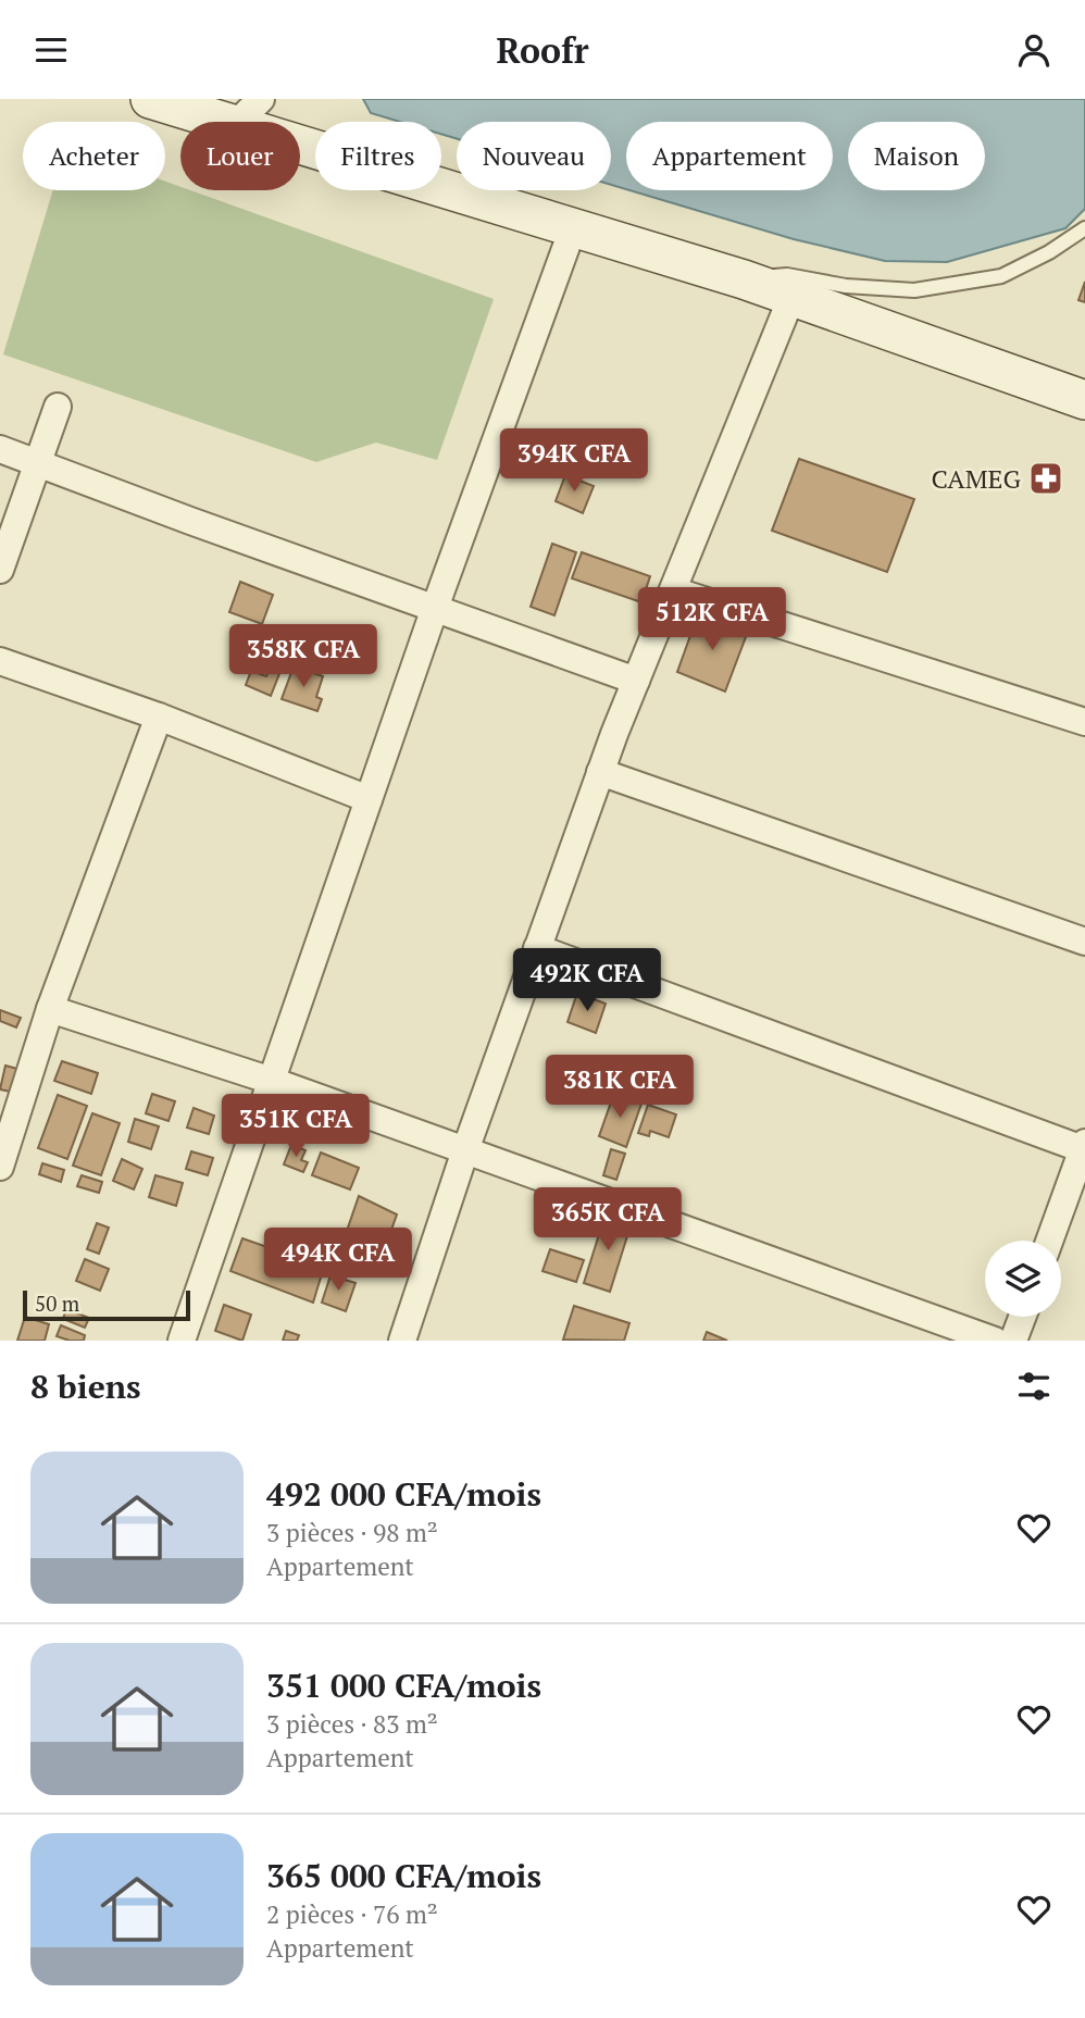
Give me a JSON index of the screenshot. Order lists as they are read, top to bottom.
{
  "places": {
    "pharmacy": ["CAMEG"]
  },
  "scale_bar": "50 m",
  "page": {
    "header": "Roofr",
    "chip": [
      "Acheter",
      "Louer",
      "Filtres",
      "Nouveau",
      "Appartement",
      "Maison"
    ],
    "price": [
      "394K CFA",
      "512K CFA",
      "358K CFA",
      "492K CFA",
      "381K CFA",
      "351K CFA",
      "365K CFA",
      "494K CFA"
    ],
    "scale": "50 m",
    "heading": "8 biens",
    "list": [
      {
        "name": "492 000 CFA/mois",
        "note": "3 pièces · 98 m² · Appartement"
      },
      {
        "name": "351 000 CFA/mois",
        "note": "3 pièces · 83 m² · Appartement"
      },
      {
        "name": "365 000 CFA/mois",
        "note": "2 pièces · 76 m² · Appartement"
      }
    ]
  }
}
